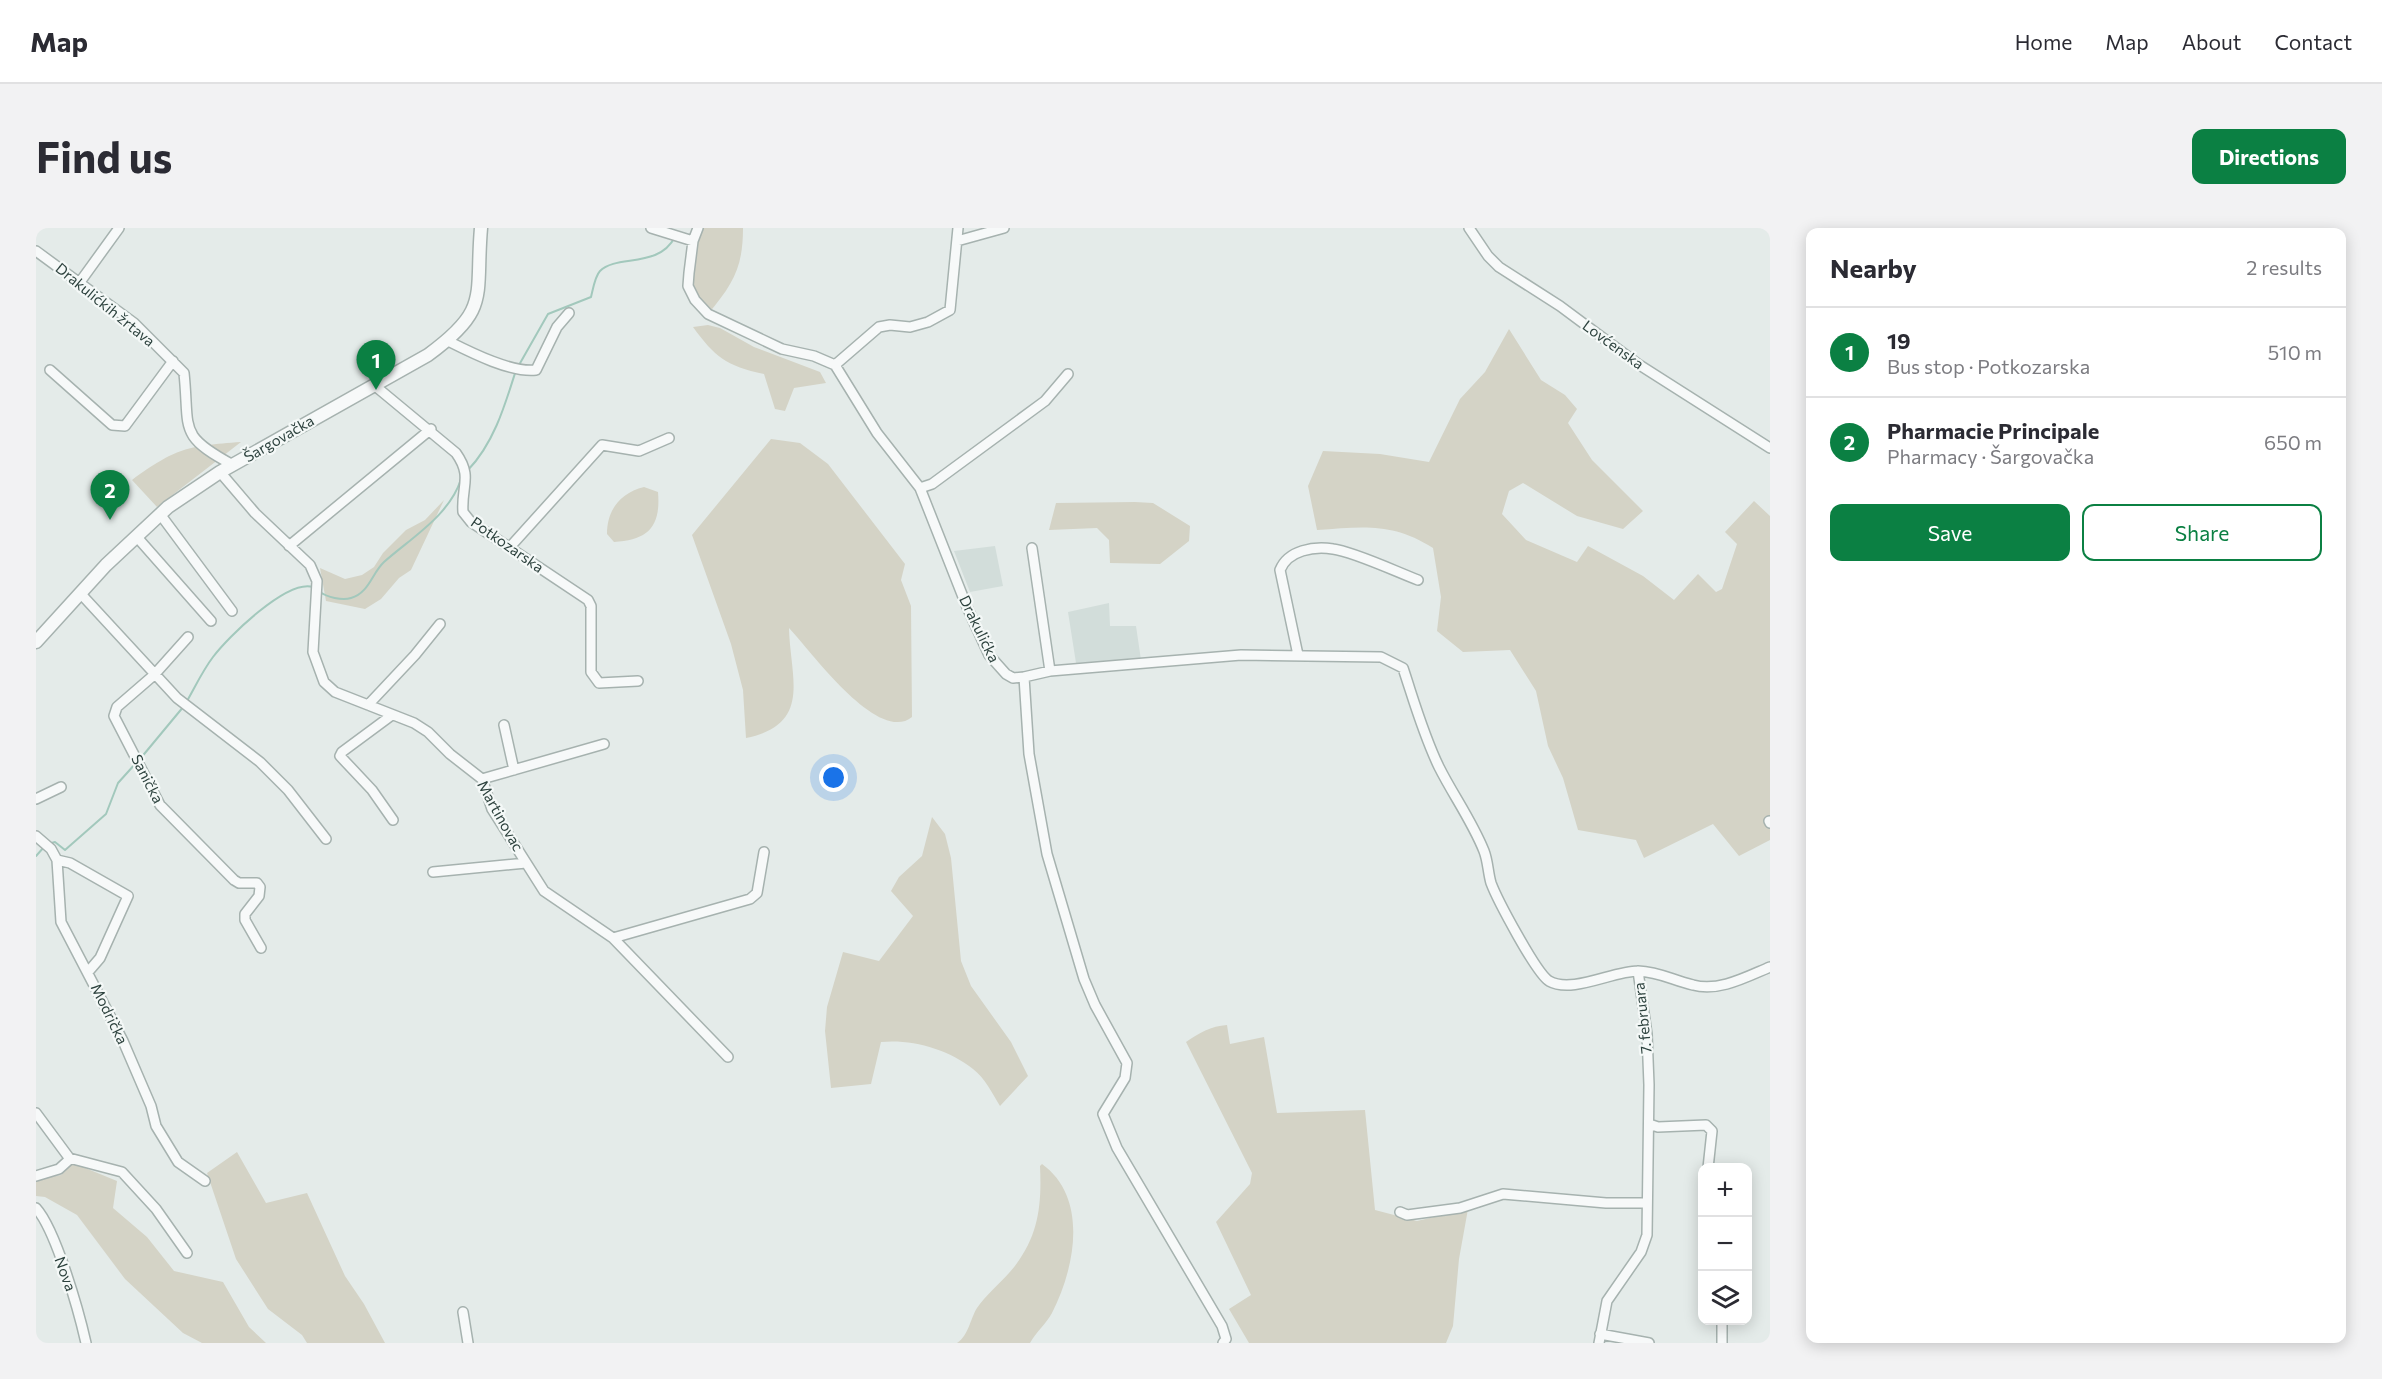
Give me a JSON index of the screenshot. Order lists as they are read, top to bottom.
{
  "streets": {
    "street": [
      "Drakulićkih žrtava",
      "Lovćenska",
      "Šargovačka",
      "Potkozarska",
      "Drakulićka",
      "Sanička",
      "Martinovac",
      "Modrička",
      "7. februara",
      "Nova"
    ]
  },
  "crossings": [
    ["Drakulićkih žrtava", "Šargovačka"],
    ["Šargovačka", "Potkozarska"],
    ["Šargovačka", "Martinovac"]
  ],
  "page": {
    "header": "Map",
    "nav": [
      "Home",
      "Map",
      "About",
      "Contact"
    ],
    "buttons": [
      "Directions",
      ["Save", "Share"]
    ],
    "title": "Find us",
    "heading": ["Nearby", "2 results"],
    "list": [
      {
        "mark": "1",
        "name": "19",
        "note": "Bus stop · Potkozarska",
        "value": "510 m"
      },
      {
        "mark": "2",
        "name": "Pharmacie Principale",
        "note": "Pharmacy · Šargovačka",
        "value": "650 m"
      }
    ],
    "pins": ["1", "2"],
    "map_buttons": ["+", "−"]
  }
}
